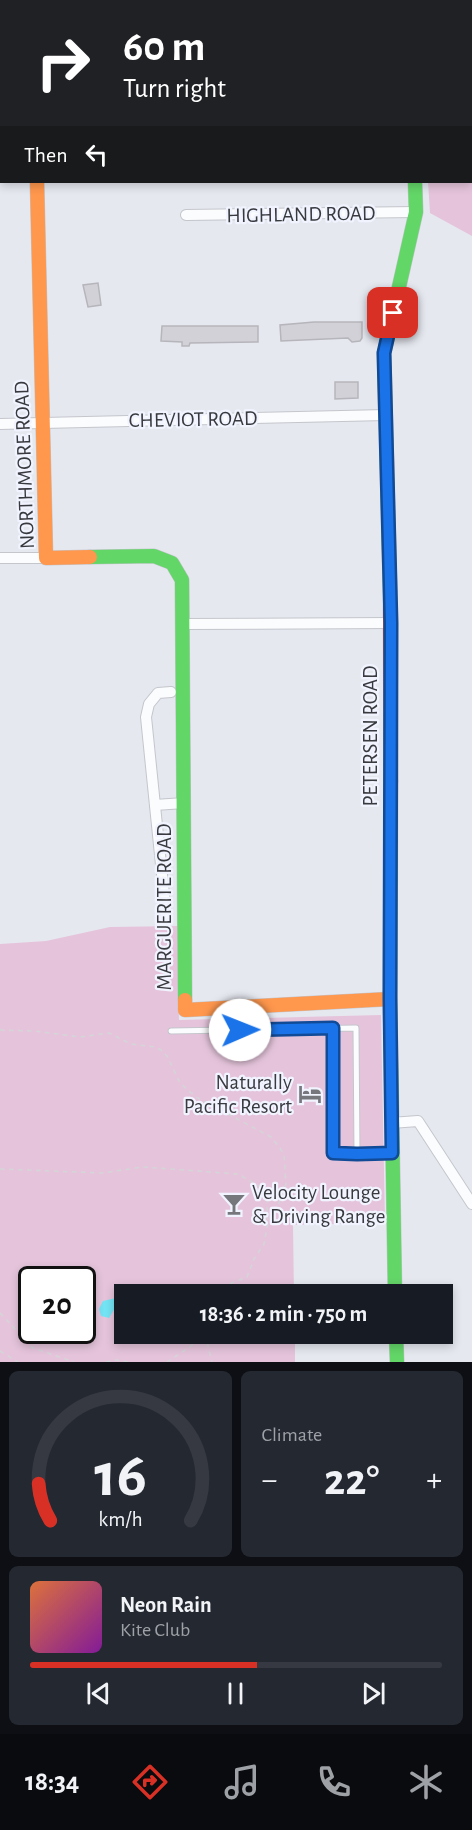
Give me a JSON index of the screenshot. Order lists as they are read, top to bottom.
{
  "streets": {
    "street": [
      "HIGHLAND ROAD",
      "CHEVIOT ROAD",
      "NORTHMORE ROAD",
      "PETERSEN ROAD",
      "MARGUERITE ROAD"
    ]
  },
  "crossings": [
    ["HIGHLAND ROAD", "PETERSEN ROAD"],
    ["CHEVIOT ROAD", "NORTHMORE ROAD"],
    ["CHEVIOT ROAD", "PETERSEN ROAD"],
    ["NORTHMORE ROAD", "MARGUERITE ROAD"],
    ["PETERSEN ROAD", "MARGUERITE ROAD"]
  ],
  "places": {
    "hotel": ["Naturally Pacific Resort"],
    "bar": ["Velocity Lounge & Driving Range"]
  },
  "page": {
    "turn": ["60 m", "Turn right"],
    "then": "Then",
    "limit": "20",
    "trip": "18:36 · 2 min · 750 m",
    "tile": "Climate",
    "heat": ["−", "22°", "+"],
    "song": ["Neon Rain", "Kite Club"],
    "tabs": "18:34",
    "gauge": ["16", "km/h"]
  }
}
